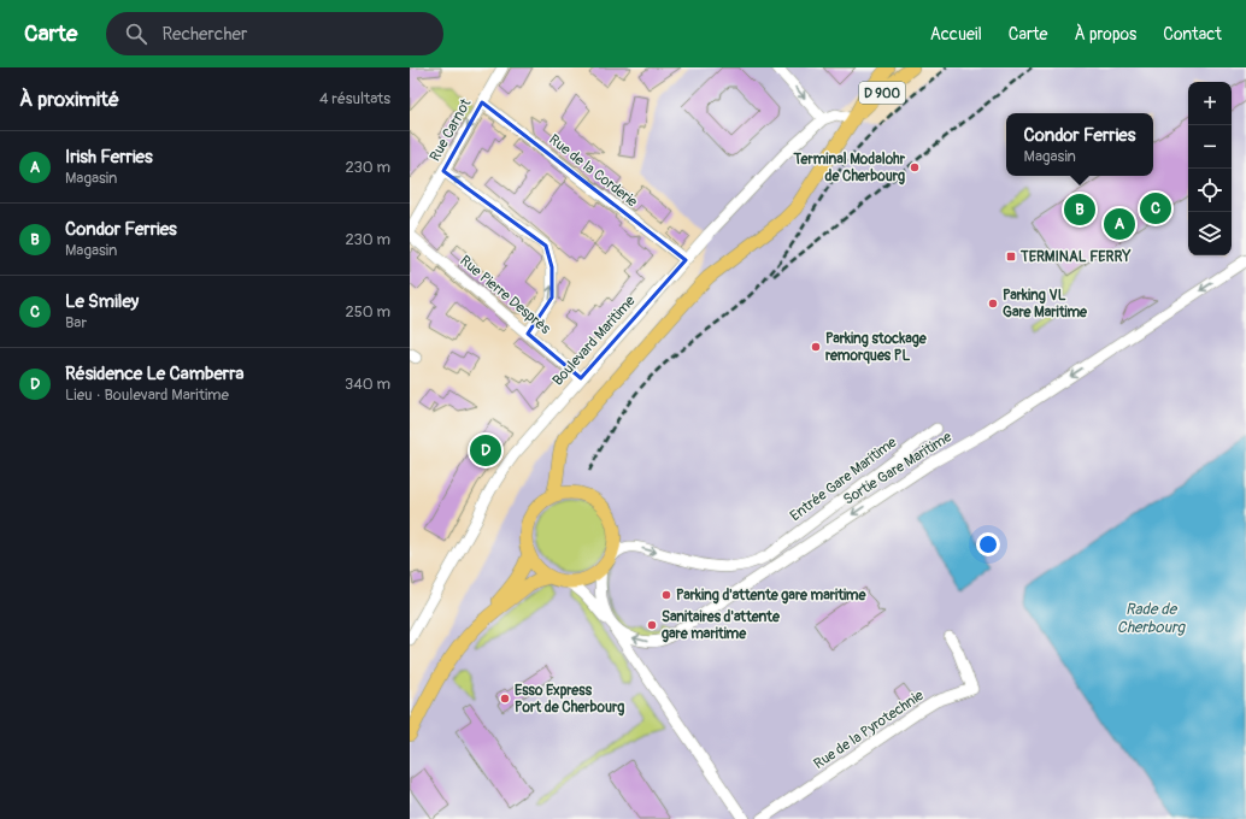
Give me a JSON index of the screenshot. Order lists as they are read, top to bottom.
{
  "streets": {
    "main road": ["D 900"],
    "street": [
      "Rue Carnot",
      "Rue de la Corderie",
      "Rue Pierre Desprès",
      "Boulevard Maritime",
      "Sortie Gare Maritime",
      "Entrée Gare Maritime",
      "Rue de la Pyrotechnie"
    ]
  },
  "crossings": [
    ["Rue Carnot", "Rue de la Corderie"],
    ["Rue de la Corderie", "Boulevard Maritime"],
    ["Rue Pierre Desprès", "Boulevard Maritime"]
  ],
  "one_way": ["Rue Carnot", "Sortie Gare Maritime", "Entrée Gare Maritime"],
  "water": ["Rade de Cherbourg"],
  "places": {
    "other": [
      "Terminal Modalohr de Cherbourg",
      "Parking VL Gare Maritime",
      "Parking stockage remorques PL",
      "Parking d'attente gare maritime",
      "Sanitaires d'attente gare maritime",
      "Esso Express Port de Cherbourg"
    ],
    "transit": ["TERMINAL FERRY"]
  },
  "page": {
    "header": "Carte",
    "search": "Rechercher",
    "nav": [
      "Accueil",
      "Carte",
      "À propos",
      "Contact"
    ],
    "heading": ["À proximité", "4 résultats"],
    "map_buttons": ["+", "−"],
    "popup": ["Condor Ferries", "Magasin"],
    "list": [
      {
        "mark": "A",
        "name": "Irish Ferries",
        "note": "Magasin",
        "value": "230 m"
      },
      {
        "mark": "B",
        "name": "Condor Ferries",
        "note": "Magasin",
        "value": "230 m"
      },
      {
        "mark": "C",
        "name": "Le Smiley",
        "note": "Bar",
        "value": "250 m"
      },
      {
        "mark": "D",
        "name": "Résidence Le Camberra",
        "note": "Lieu · Boulevard Maritime",
        "value": "340 m"
      }
    ],
    "pins": [
      "C",
      "B",
      "A",
      "D"
    ]
  }
}
